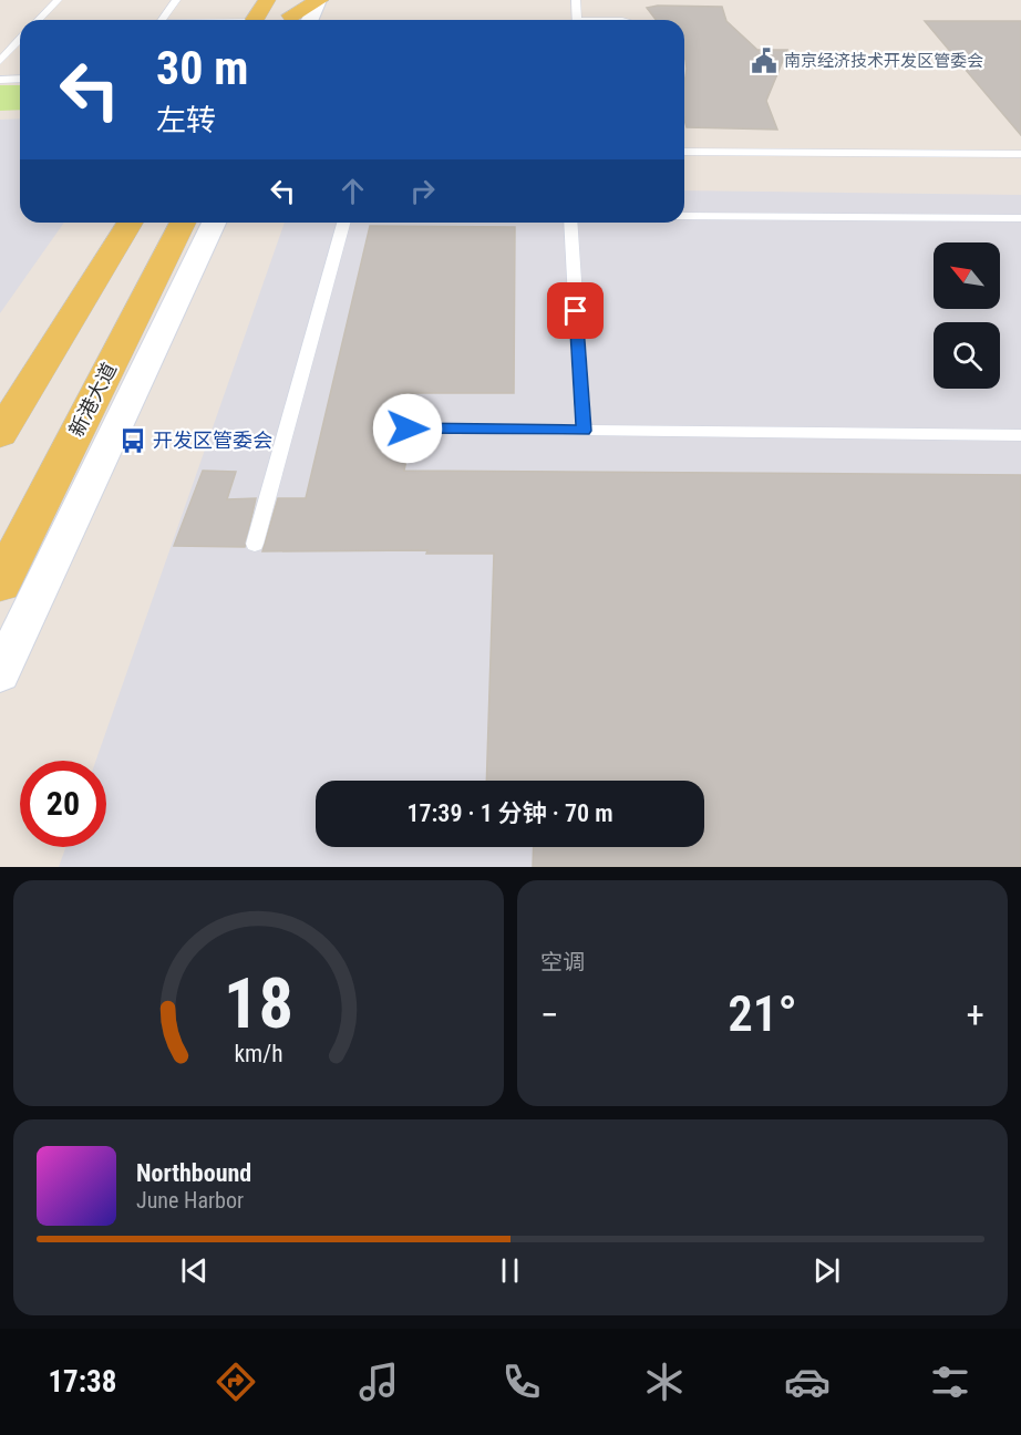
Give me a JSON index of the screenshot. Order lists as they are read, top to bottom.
{
  "streets": {
    "main road": ["新港大道"]
  },
  "places": {
    "public building": ["南京经济技术开发区管委会"],
    "bus stop": ["开发区管委会"]
  },
  "north": "top left",
  "page": {
    "turn": ["30 m", "左转"],
    "limit": "20",
    "trip": "17:39 · 1 分钟 · 70 m",
    "tile": "空调",
    "heat": ["−", "21°", "+"],
    "song": ["Northbound", "June Harbor"],
    "tabs": "17:38",
    "gauge": ["18", "km/h"]
  }
}
